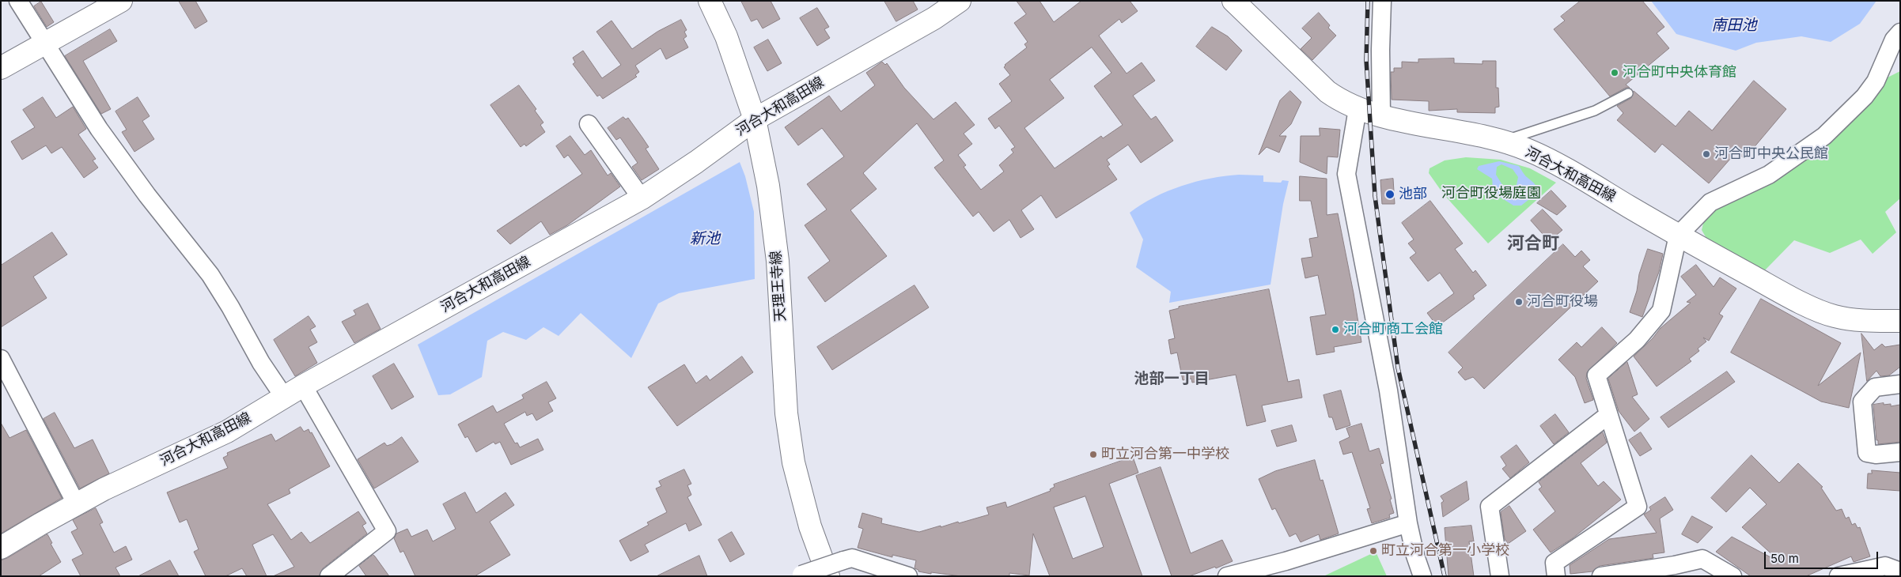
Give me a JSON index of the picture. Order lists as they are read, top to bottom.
{
  "streets": {
    "main road": ["河合大和高田線", "天理王寺線"]
  },
  "crossings": [
    ["河合大和高田線", "天理王寺線"]
  ],
  "districts": ["河合町", "池部一丁目"],
  "water": ["南田池", "新池"],
  "parks": ["河合町役場庭園"],
  "places": [
    "河合町中央体育館",
    "河合町中央公民館",
    "池部",
    "河合町役場",
    "河合町商工会館",
    "町立河合第一中学校",
    "町立河合第一小学校"
  ],
  "scale_bar": "50 m"
}
